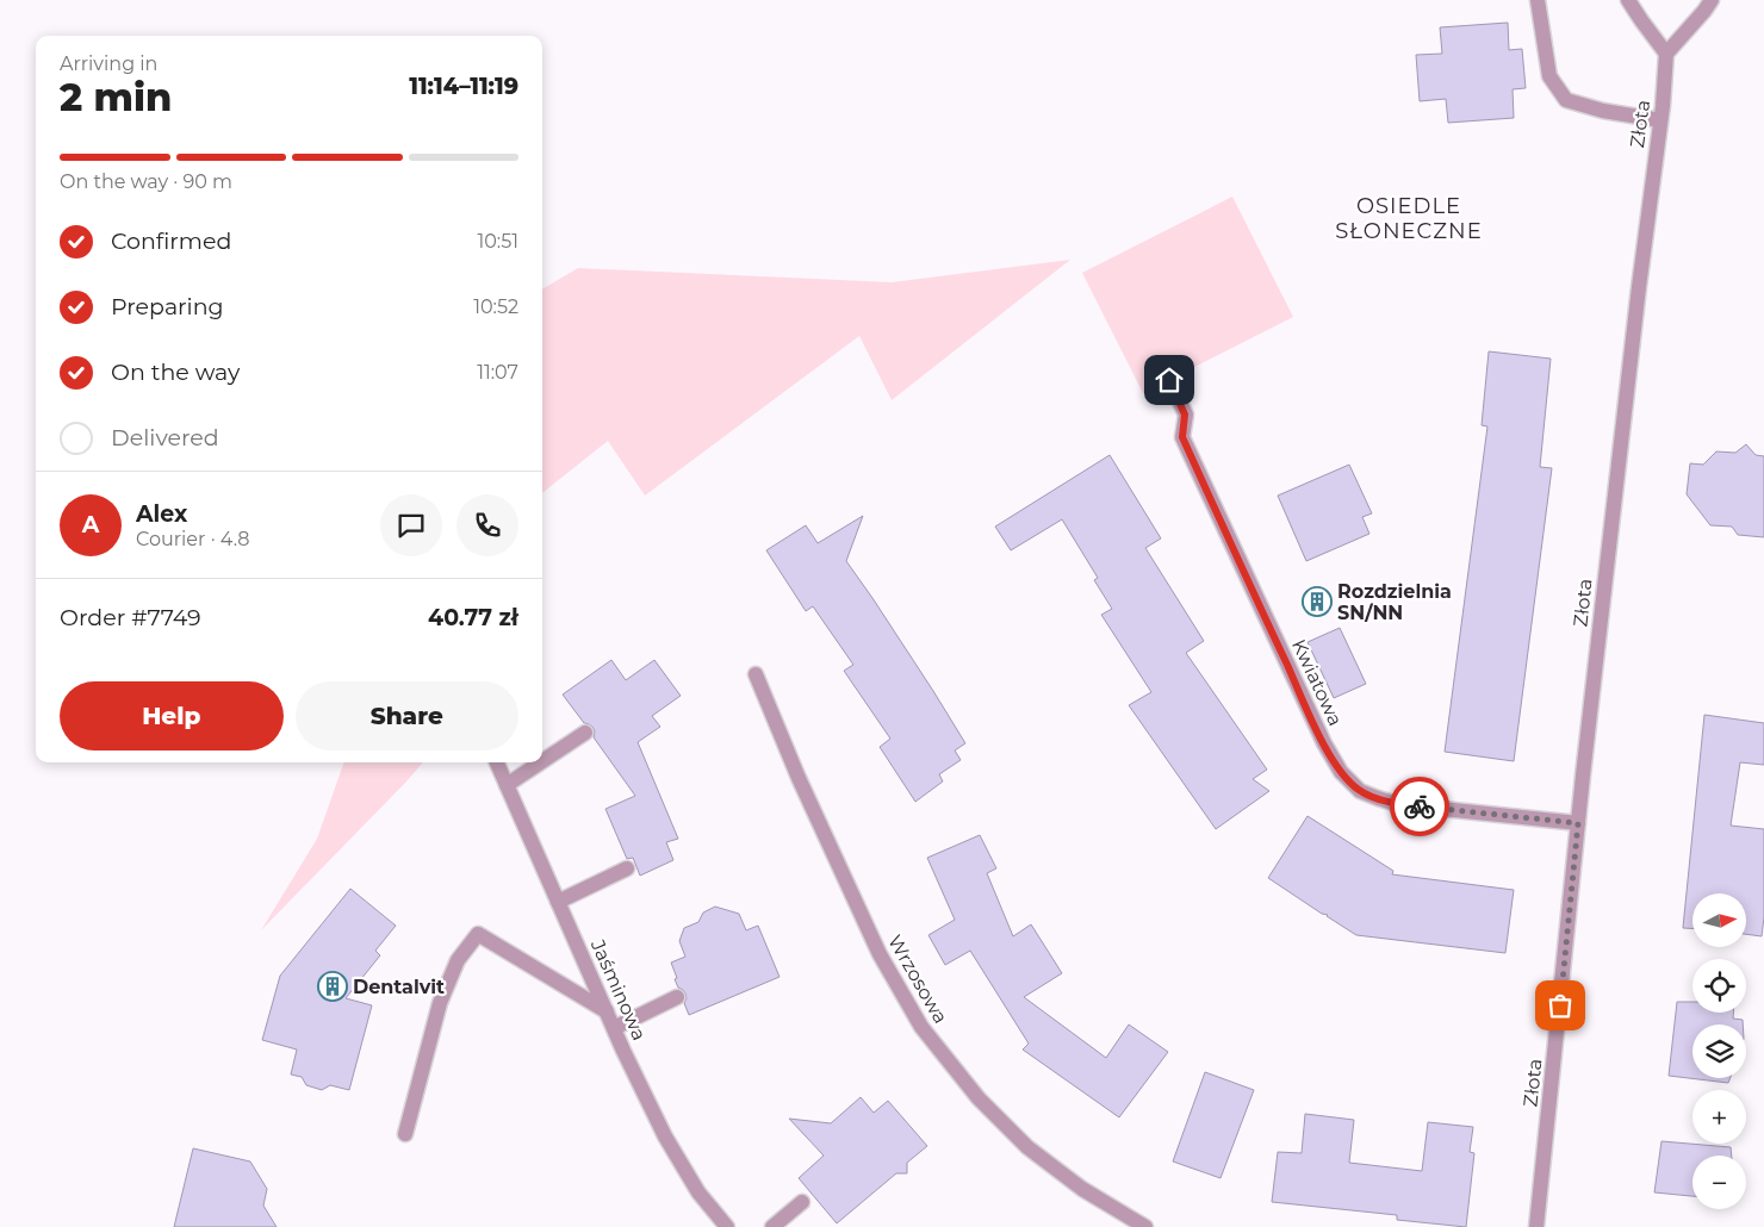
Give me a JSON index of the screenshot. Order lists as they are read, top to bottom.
{
  "streets": {
    "street": [
      "Złota",
      "Kwiatowa",
      "Wrzosowa",
      "Jaśminowa"
    ]
  },
  "crossings": [
    ["Złota", "Kwiatowa"]
  ],
  "districts": ["OSIEDLE SŁONECZNE"],
  "places": {
    "building": ["Rozdzielnia SN/NN", "Dentalvit"]
  },
  "north": "right",
  "page": {
    "heading": ["2 min", "Arriving in", "11:14–11:19"],
    "panel": [
      "Alex",
      "Courier · 4.8",
      "Order #7749",
      "40.77 zł"
    ],
    "bar": "On the way · 90 m",
    "list": [
      ["Confirmed", "10:51"],
      ["Preparing", "10:52"],
      ["On the way", "11:07"],
      "Delivered"
    ],
    "round": "A",
    "buttons": ["Help", "Share"],
    "map_buttons": ["+", "−"]
  }
}
